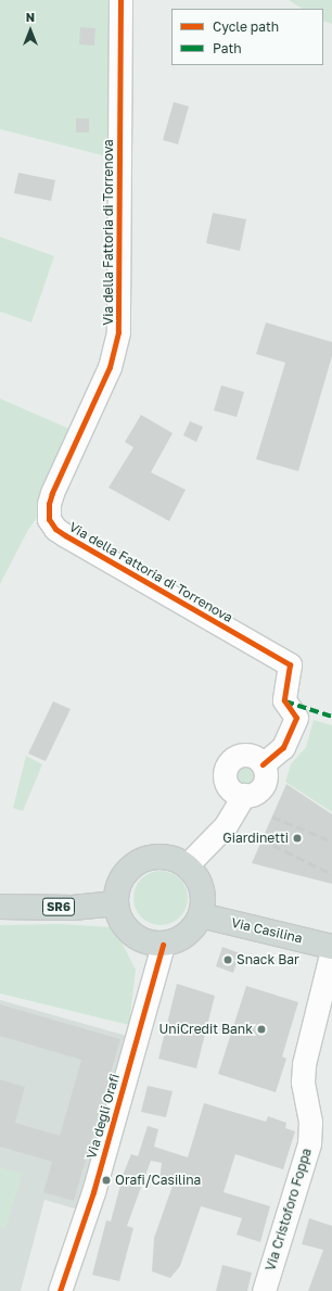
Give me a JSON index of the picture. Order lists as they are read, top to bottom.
{
  "streets": {
    "main road": ["SR6", "Via Casilina"],
    "street": ["Via della Fattoria di Torrenova", "Via degli Orafi", "Via Cristoforo Foppa"]
  },
  "crossings": [
    ["SR6", "Via Casilina"],
    ["SR6", "Via degli Orafi"],
    ["Via Casilina", "Via degli Orafi"]
  ],
  "places": [
    "Giardinetti",
    "Snack Bar",
    "UniCredit Bank",
    "Orafi/Casilina"
  ],
  "legend": ["Cycle path", "Path"],
  "north": "top"
}
